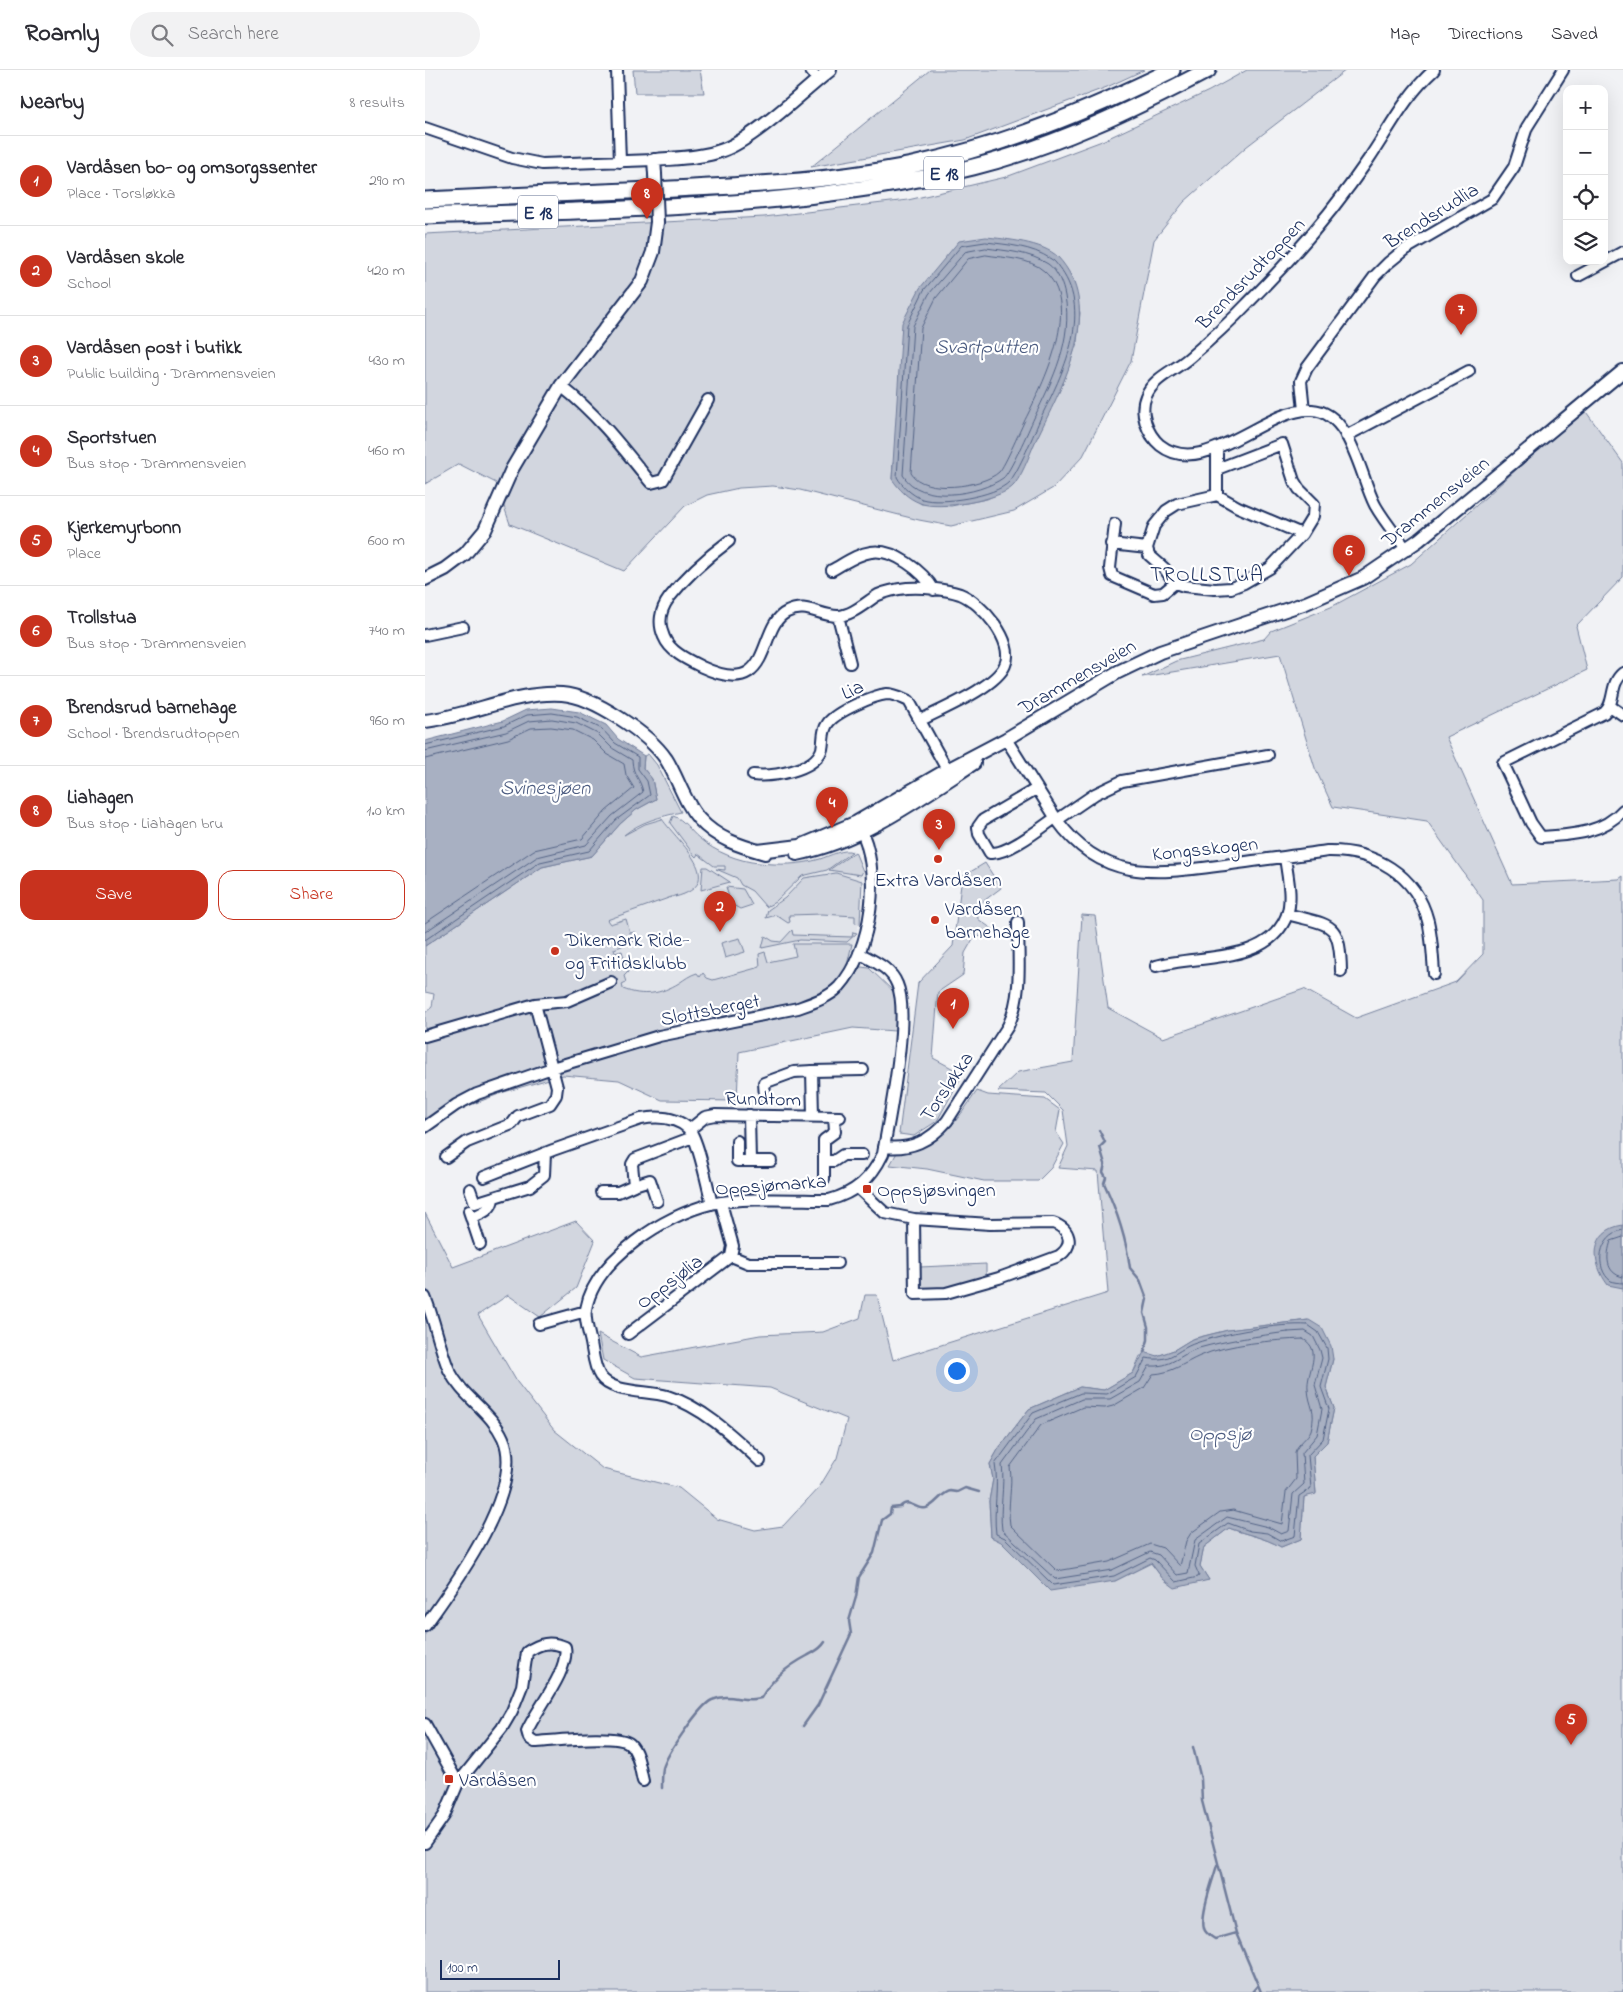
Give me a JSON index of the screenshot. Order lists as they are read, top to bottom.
{
  "streets": {
    "highway": ["E 18"],
    "main road": ["Drammensveien"],
    "street": [
      "Brendsrudlia",
      "Brendsrudtoppen",
      "Lia",
      "Kongsskogen",
      "Slottsberget",
      "Torsløkka",
      "Rundtom",
      "Oppsjømarka",
      "Oppsjølia"
    ]
  },
  "crossings": [
    ["Brendsrudlia", "Brendsrudtoppen"],
    ["Drammensveien", "Lia"],
    ["Drammensveien", "Kongsskogen"],
    ["Drammensveien", "Slottsberget"],
    ["Slottsberget", "Oppsjømarka"],
    ["Torsløkka", "Oppsjømarka"],
    ["Oppsjømarka", "Oppsjølia"]
  ],
  "districts": ["TROLLSTUA"],
  "water": ["Svartputten", "Svinesjøen", "Oppsjø"],
  "places": {
    "other": ["Extra Vardåsen", "Vardåsen barnehage", "Dikemark Ride- og Fritidsklubb"],
    "transit": ["Oppsjøsvingen", "Vardåsen"]
  },
  "scale_bar": "100 m",
  "page": {
    "header": "Roamly",
    "search": "Search here",
    "nav": ["Map", "Directions", "Saved"],
    "heading": ["Nearby", "8 results"],
    "map_buttons": ["+", "−"],
    "list": [
      {
        "mark": "1",
        "name": "Vardåsen bo- og omsorgssenter",
        "note": "Place · Torsløkka",
        "value": "290 m"
      },
      {
        "mark": "2",
        "name": "Vardåsen skole",
        "note": "School",
        "value": "420 m"
      },
      {
        "mark": "3",
        "name": "Vardåsen post i butikk",
        "note": "Public building · Drammensveien",
        "value": "430 m"
      },
      {
        "mark": "4",
        "name": "Sportstuen",
        "note": "Bus stop · Drammensveien",
        "value": "460 m"
      },
      {
        "mark": "5",
        "name": "Kjerkemyrbonn",
        "note": "Place",
        "value": "600 m"
      },
      {
        "mark": "6",
        "name": "Trollstua",
        "note": "Bus stop · Drammensveien",
        "value": "740 m"
      },
      {
        "mark": "7",
        "name": "Brendsrud barnehage",
        "note": "School · Brendsrudtoppen",
        "value": "960 m"
      },
      {
        "mark": "8",
        "name": "Liahagen",
        "note": "Bus stop · Liahagen bru",
        "value": "1.0 km"
      }
    ],
    "pins": [
      "8",
      "7",
      "6",
      "4",
      "3",
      "2",
      "1",
      "5"
    ],
    "buttons": ["Save", "Share"],
    "scale": "100 m"
  }
}
